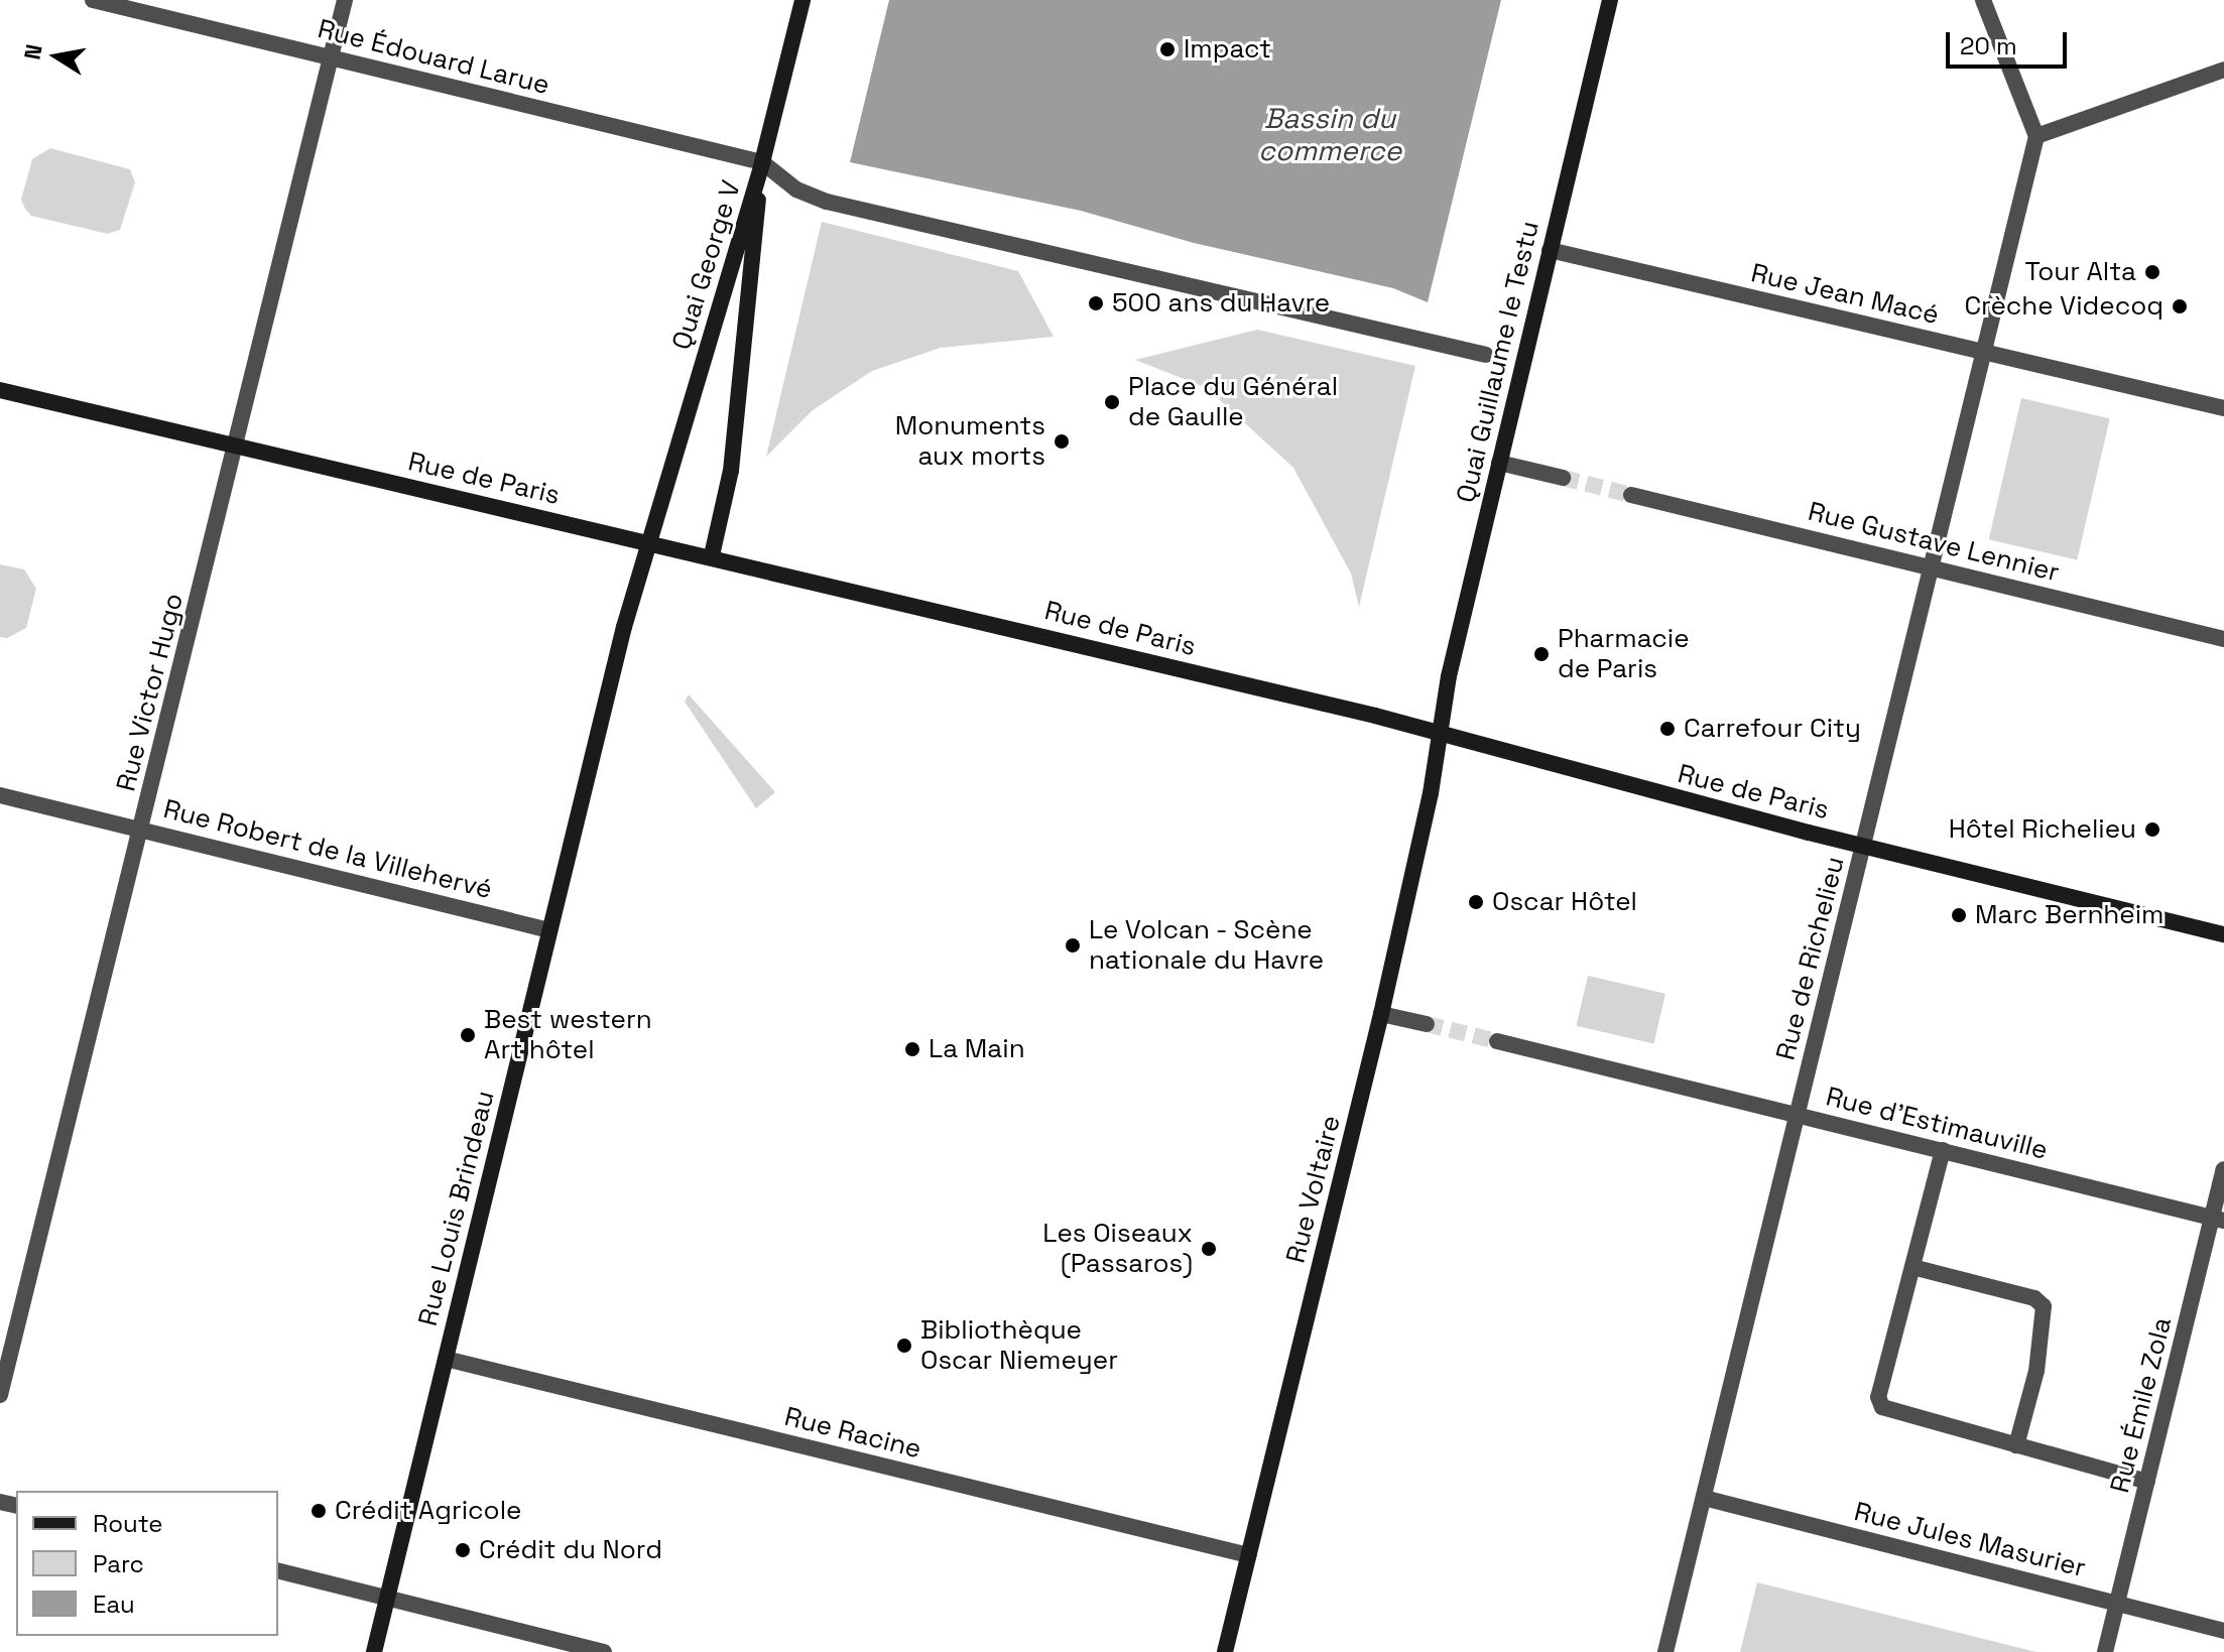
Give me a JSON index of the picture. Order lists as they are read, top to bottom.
{
  "streets": {
    "main road": [
      "Quai George V",
      "Quai Guillaume le Testu",
      "Rue de Paris",
      "Rue Voltaire",
      "Rue Louis Brindeau"
    ],
    "street": [
      "Rue Édouard Larue",
      "Rue Jean Macé",
      "Rue Gustave Lennier",
      "Rue Victor Hugo",
      "Rue Robert de la Villehervé",
      "Rue de Richelieu",
      "Rue d'Estimauville",
      "Rue Émile Zola",
      "Rue Racine",
      "Rue Jules Masurier"
    ]
  },
  "crossings": [
    ["Rue Édouard Larue", "Quai George V"],
    ["Rue Édouard Larue", "Rue Victor Hugo"],
    ["Quai George V", "Rue de Paris"],
    ["Quai George V", "Rue Louis Brindeau"],
    ["Rue Jean Macé", "Quai Guillaume le Testu"],
    ["Rue Jean Macé", "Rue de Richelieu"],
    ["Quai Guillaume le Testu", "Rue de Paris"],
    ["Quai Guillaume le Testu", "Rue Voltaire"],
    ["Rue de Paris", "Rue Victor Hugo"],
    ["Rue de Paris", "Rue de Richelieu"],
    ["Rue de Paris", "Rue Voltaire"],
    ["Rue de Paris", "Rue Louis Brindeau"],
    ["Rue Gustave Lennier", "Rue de Richelieu"],
    ["Rue Victor Hugo", "Rue Robert de la Villehervé"],
    ["Rue Robert de la Villehervé", "Rue Louis Brindeau"],
    ["Rue de Richelieu", "Rue d'Estimauville"],
    ["Rue de Richelieu", "Rue Jules Masurier"],
    ["Rue d'Estimauville", "Rue Émile Zola"],
    ["Rue Voltaire", "Rue Racine"],
    ["Rue Louis Brindeau", "Rue Racine"],
    ["Rue Émile Zola", "Rue Jules Masurier"]
  ],
  "water": ["Bassin du commerce"],
  "places": [
    "Impact",
    "Tour Alta",
    "500 ans du Havre",
    "Crèche Videcoq",
    "Place du Général de Gaulle",
    "Monuments aux morts",
    "Pharmacie de Paris",
    "Carrefour City",
    "Hôtel Richelieu",
    "Oscar Hôtel",
    "Marc Bernheim",
    "Le Volcan - Scène nationale du Havre",
    "Best western Art hôtel",
    "La Main",
    "Les Oiseaux (Passaros)",
    "Bibliothèque Oscar Niemeyer",
    "Crédit Agricole",
    "Crédit du Nord"
  ],
  "legend": ["Route", "Parc", "Eau"],
  "scale_bar": "20 m",
  "north": "left"
}
